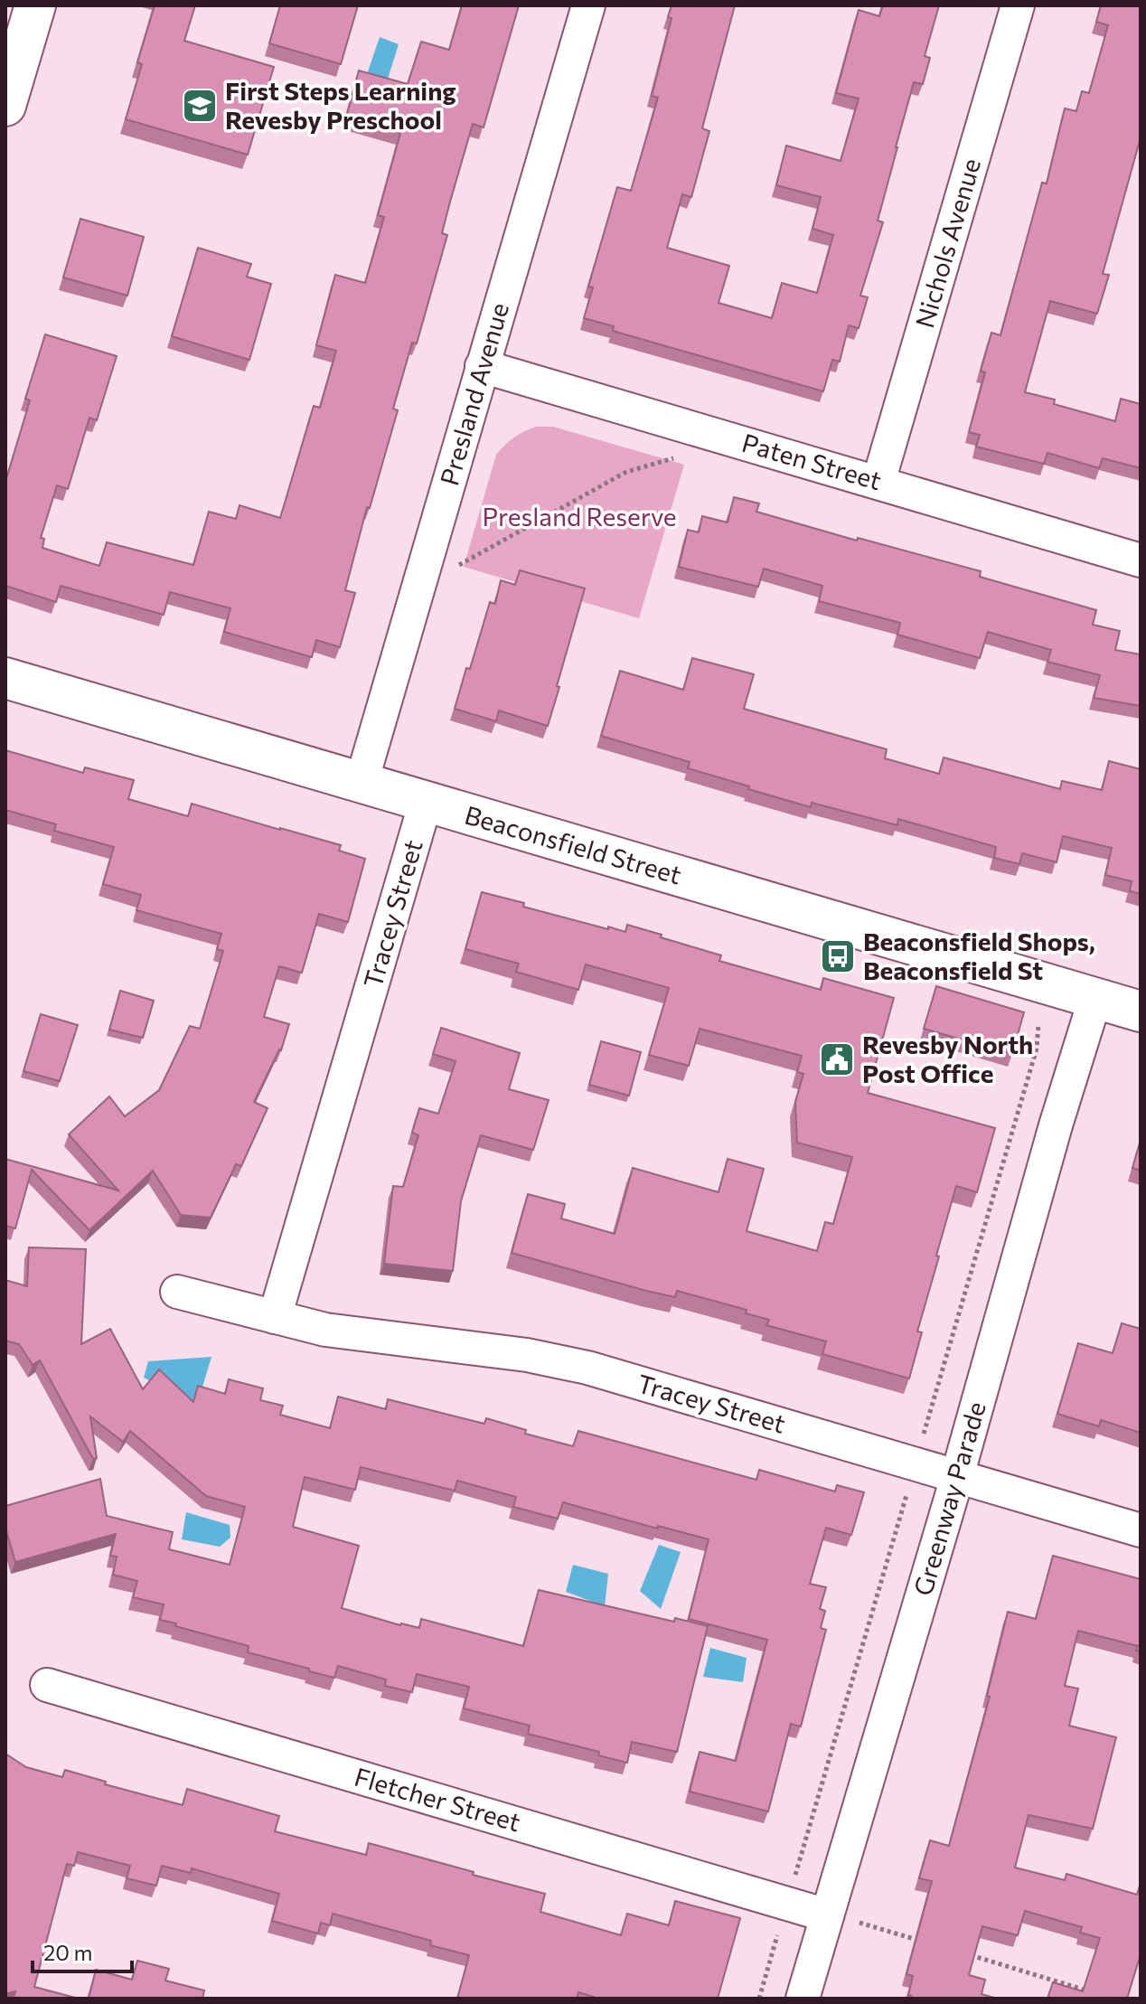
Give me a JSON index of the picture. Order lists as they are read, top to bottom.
{
  "streets": {
    "main road": ["Beaconsfield Street"],
    "street": [
      "Nichols Avenue",
      "Presland Avenue",
      "Paten Street",
      "Tracey Street",
      "Greenway Parade",
      "Fletcher Street"
    ]
  },
  "crossings": [
    ["Nichols Avenue", "Paten Street"],
    ["Presland Avenue", "Paten Street"],
    ["Presland Avenue", "Beaconsfield Street"],
    ["Beaconsfield Street", "Tracey Street"],
    ["Beaconsfield Street", "Greenway Parade"],
    ["Tracey Street", "Greenway Parade"],
    ["Greenway Parade", "Fletcher Street"]
  ],
  "parks": ["Presland Reserve"],
  "places": {
    "school or university": ["First Steps Learning Revesby Preschool"],
    "bus stop": ["Beaconsfield Shops, Beaconsfield St"],
    "public building": ["Revesby North Post Office"]
  },
  "scale_bar": "20 m"
}
